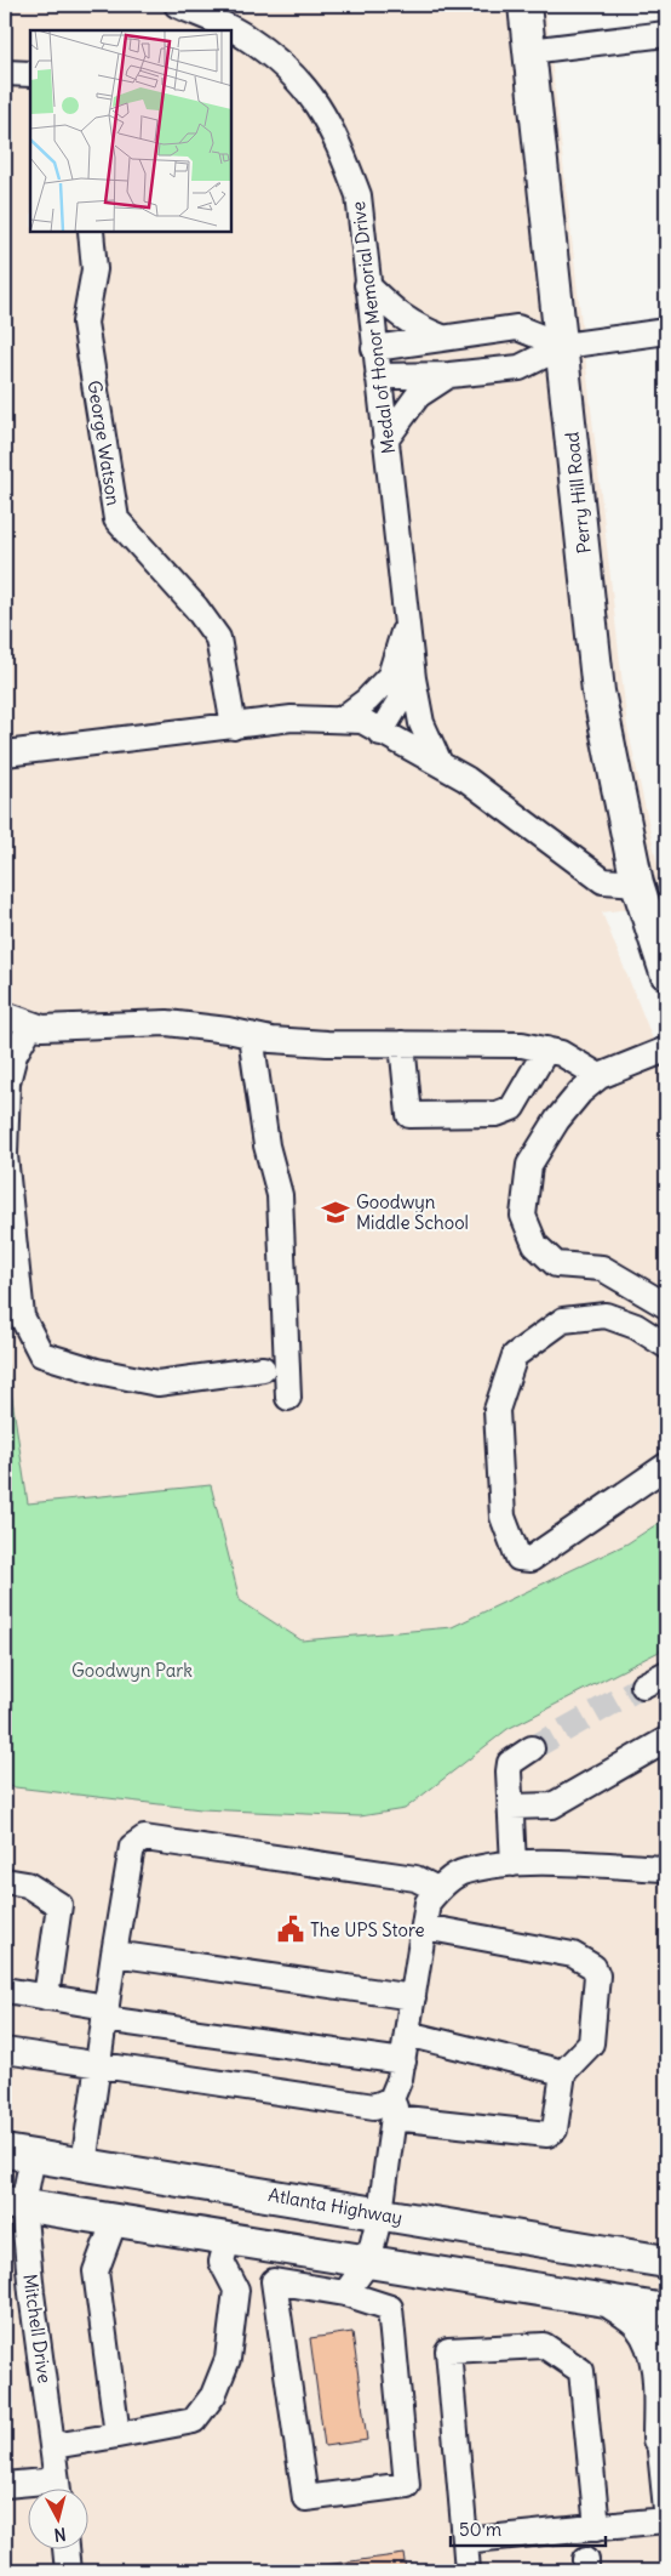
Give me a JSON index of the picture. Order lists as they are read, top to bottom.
{
  "streets": {
    "main road": ["Perry Hill Road", "Atlanta Highway"],
    "street": ["Medal of Honor Memorial Drive", "George Watson", "Mitchell Drive"]
  },
  "crossings": [
    ["Atlanta Highway", "Mitchell Drive"]
  ],
  "parks": ["Goodwyn Park"],
  "places": {
    "school or university": ["Goodwyn Middle School"],
    "public building": ["The UPS Store"]
  },
  "scale_bar": "50 m",
  "north": "bottom"
}
